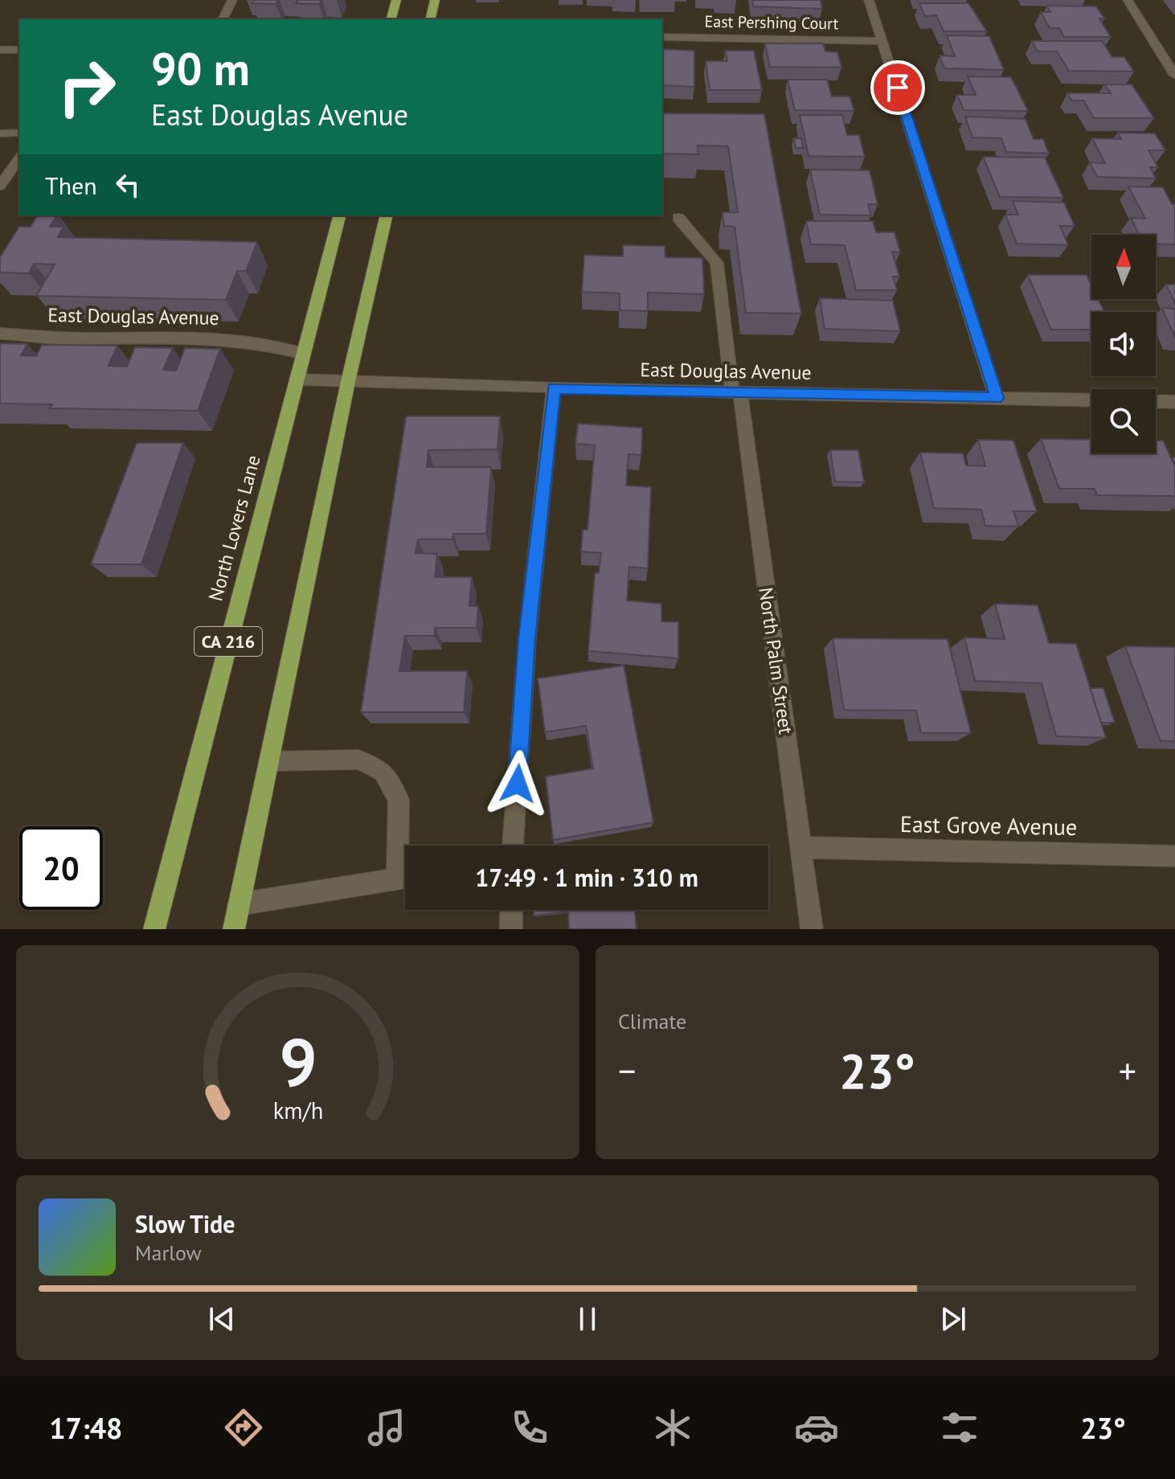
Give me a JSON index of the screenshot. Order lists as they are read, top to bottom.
{
  "streets": {
    "main road": ["North Lovers Lane", "CA 216"],
    "street": [
      "East Pershing Court",
      "East Douglas Avenue",
      "North Palm Street",
      "East Grove Avenue"
    ]
  },
  "crossings": [
    ["East Douglas Avenue", "North Lovers Lane"],
    ["East Douglas Avenue", "CA 216"],
    ["East Douglas Avenue", "North Palm Street"],
    ["North Palm Street", "East Grove Avenue"]
  ],
  "north": "top",
  "page": {
    "turn": ["90 m", "East Douglas Avenue"],
    "then": "Then",
    "limit": "20",
    "trip": "17:49 · 1 min · 310 m",
    "tile": "Climate",
    "heat": ["−", "23°", "+"],
    "song": ["Slow Tide", "Marlow"],
    "tabs": ["17:48", "23°"],
    "gauge": ["9", "km/h"]
  }
}
